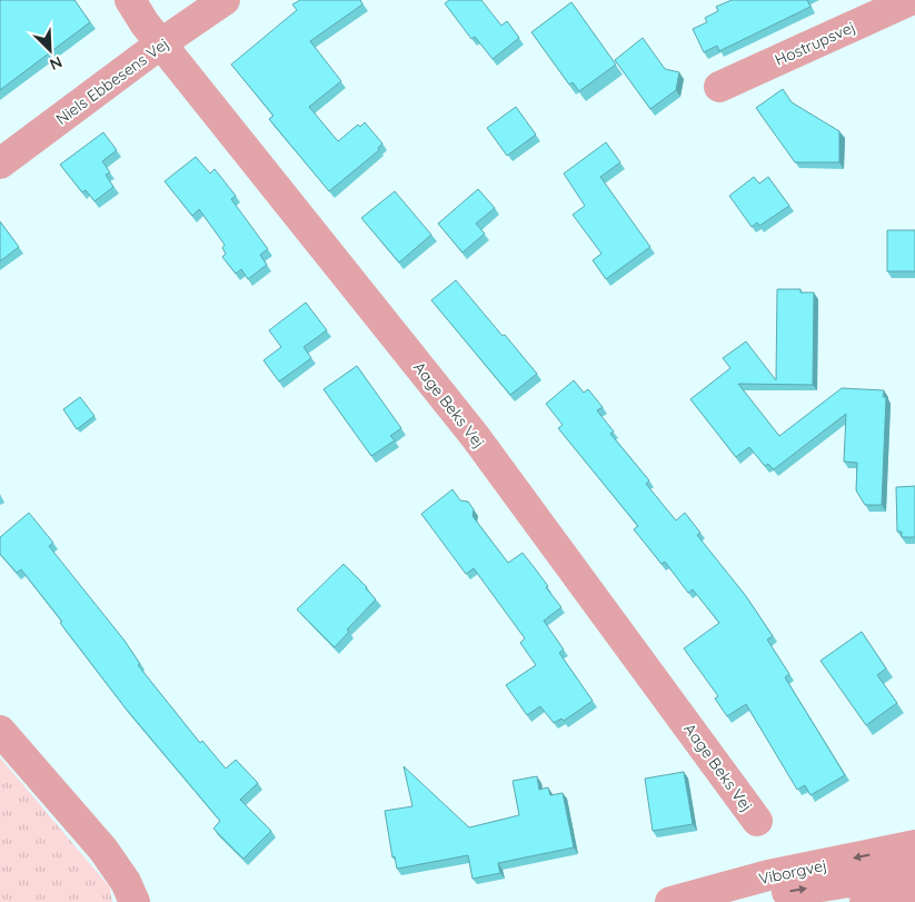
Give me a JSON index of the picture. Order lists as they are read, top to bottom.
{
  "streets": {
    "street": [
      "Hostrupsvej",
      "Niels Ebbesens Vej",
      "Aage Beks Vej",
      "Viborgvej"
    ]
  },
  "crossings": [
    ["Niels Ebbesens Vej", "Aage Beks Vej"]
  ],
  "north": "bottom right"
}
